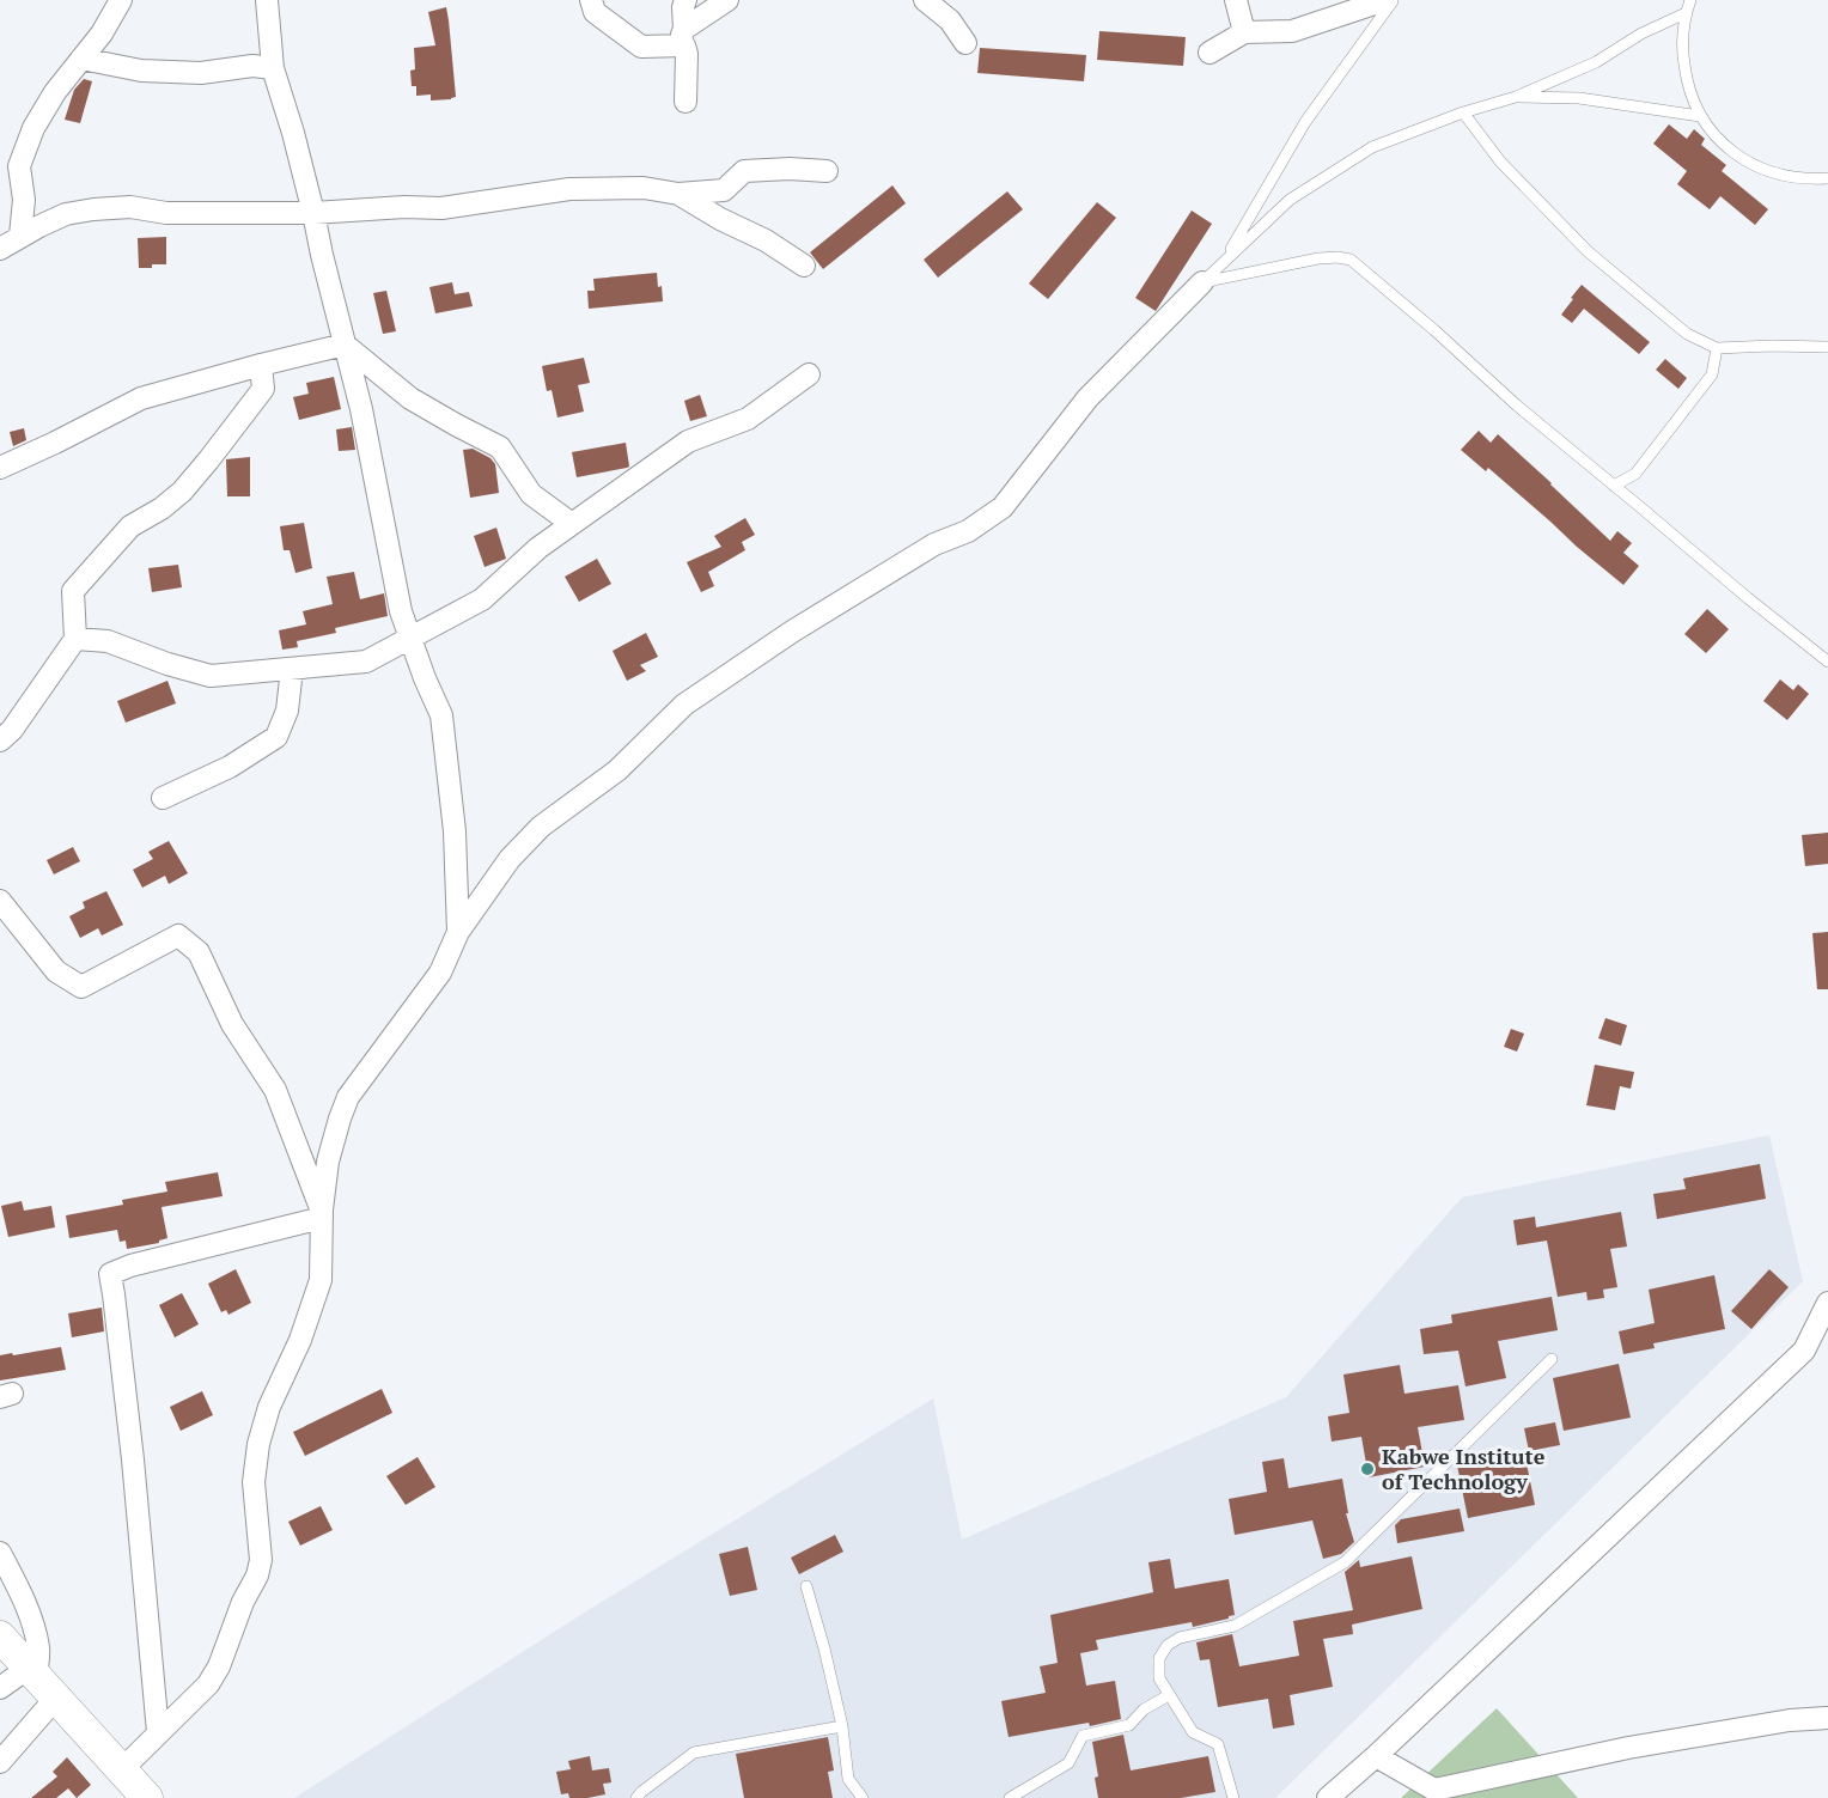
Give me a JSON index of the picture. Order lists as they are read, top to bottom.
{
  "places": ["Kabwe Institute of Technology"]
}
